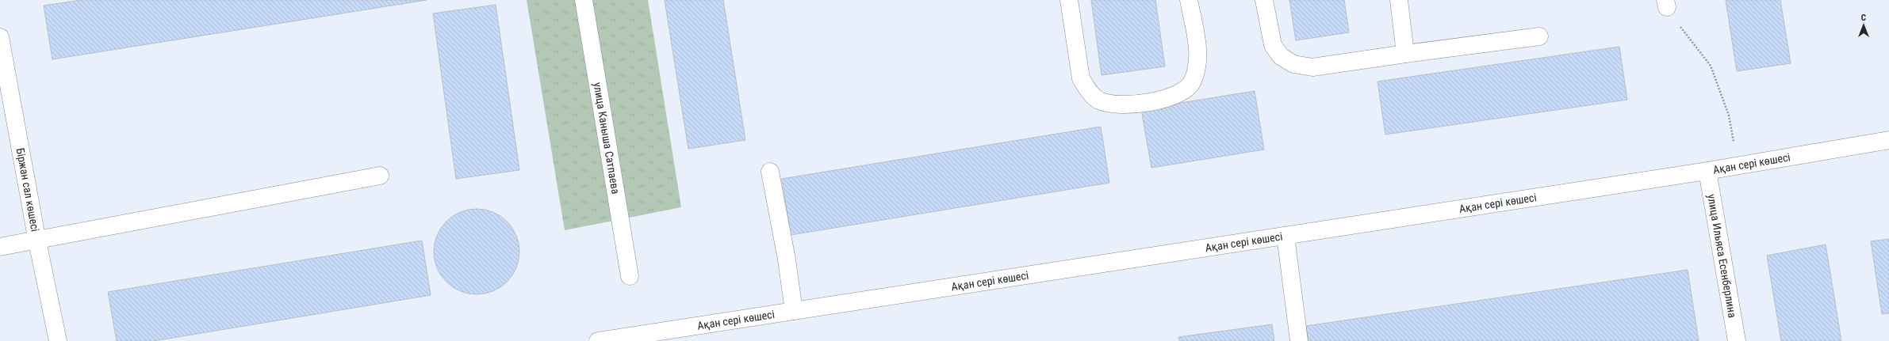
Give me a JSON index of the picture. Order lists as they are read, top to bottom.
{
  "streets": {
    "street": [
      "улица Каныша Сатпаева",
      "Ақан сері көшесі",
      "Біржан сал көшесі",
      "улица Ильяса Есенберлина"
    ]
  },
  "crossings": [
    ["Ақан сері көшесі", "улица Ильяса Есенберлина"]
  ],
  "north": "top"
}
